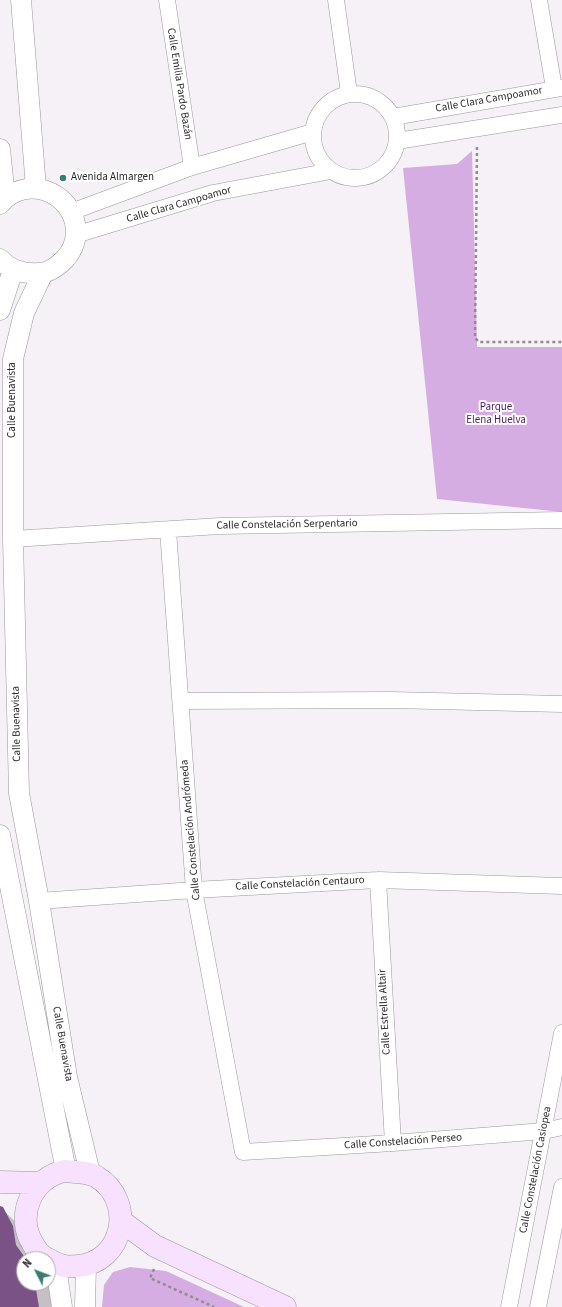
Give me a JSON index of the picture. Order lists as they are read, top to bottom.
{
  "streets": {
    "street": [
      "Calle Emilia Pardo Bazán",
      "Calle Clara Campoamor",
      "Calle Buenavista",
      "Calle Constelación Serpentario",
      "Calle Constelación Andrómeda",
      "Calle Constelación Centauro",
      "Calle Estrella Altair",
      "Calle Constelación Perseo",
      "Calle Constelación Casiopea"
    ]
  },
  "crossings": [
    ["Calle Buenavista", "Calle Constelación Serpentario"],
    ["Calle Buenavista", "Calle Constelación Centauro"],
    ["Calle Constelación Serpentario", "Calle Constelación Andrómeda"],
    ["Calle Constelación Andrómeda", "Calle Constelación Centauro"],
    ["Calle Constelación Andrómeda", "Calle Constelación Perseo"],
    ["Calle Constelación Centauro", "Calle Estrella Altair"],
    ["Calle Estrella Altair", "Calle Constelación Perseo"],
    ["Calle Constelación Perseo", "Calle Constelación Casiopea"]
  ],
  "parks": ["Parque Elena Huelva"],
  "places": ["Avenida Almargen"],
  "north": "top left"
}
